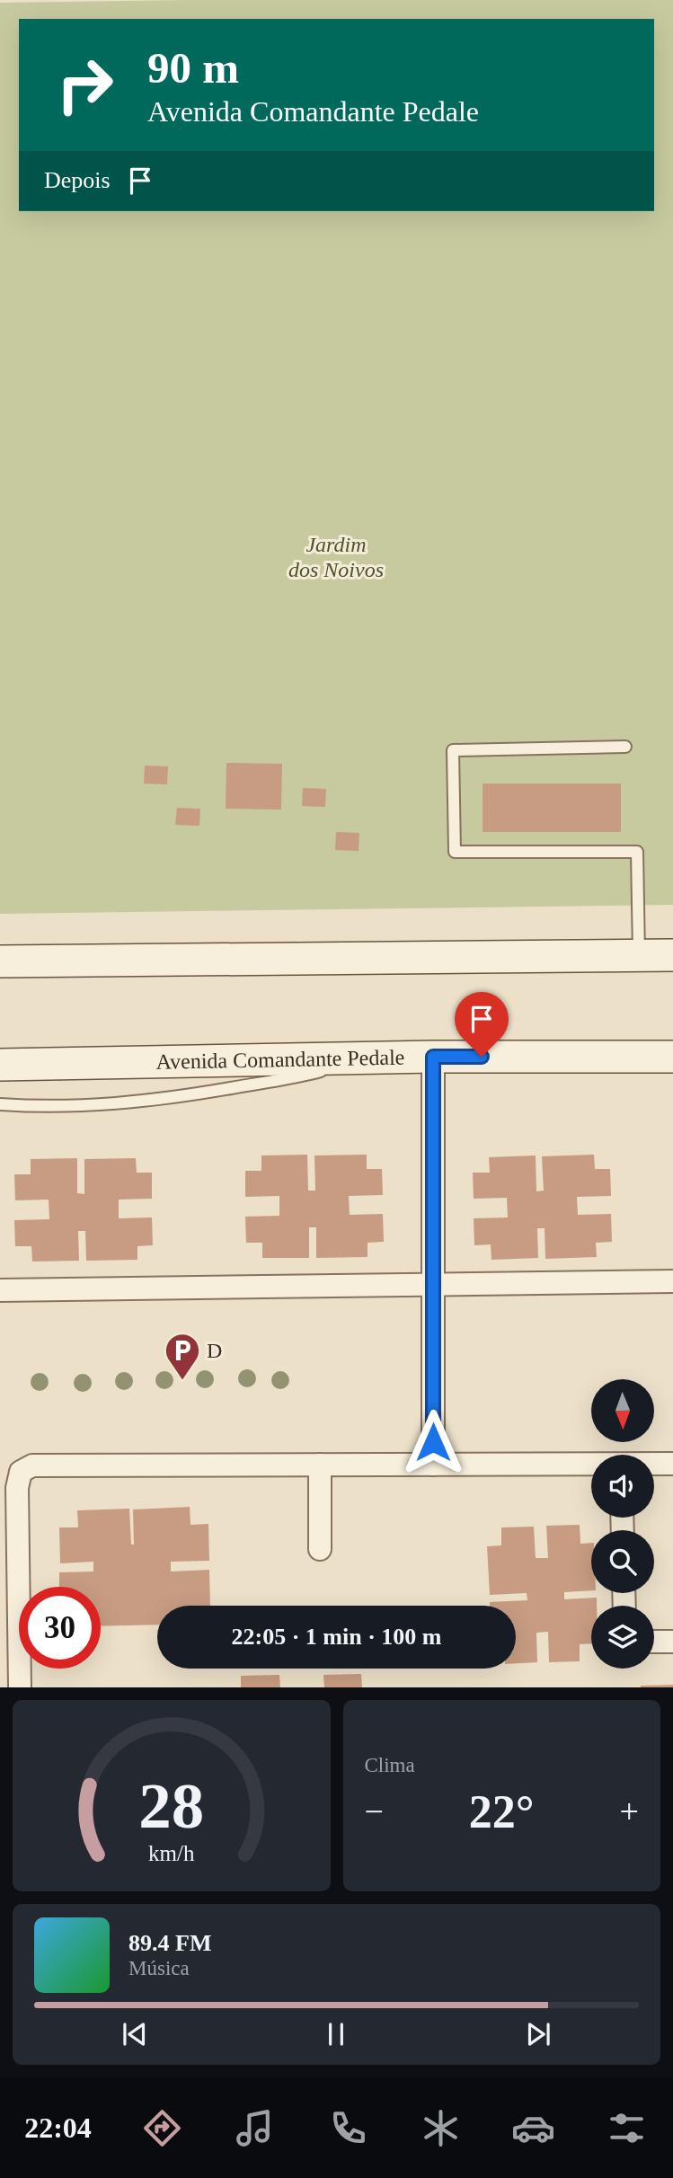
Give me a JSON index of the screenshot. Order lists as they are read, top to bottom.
{
  "streets": {
    "street": ["Avenida Comandante Pedale"]
  },
  "parks": ["Jardim dos Noivos"],
  "places": {
    "parking": ["D"]
  },
  "north": "bottom",
  "page": {
    "turn": ["90 m", "Avenida Comandante Pedale"],
    "then": "Depois",
    "limit": "30",
    "trip": "22:05 · 1 min · 100 m",
    "tile": "Clima",
    "heat": ["−", "22°", "+"],
    "song": ["89.4 FM", "Música"],
    "tabs": "22:04",
    "gauge": ["28", "km/h"]
  }
}
